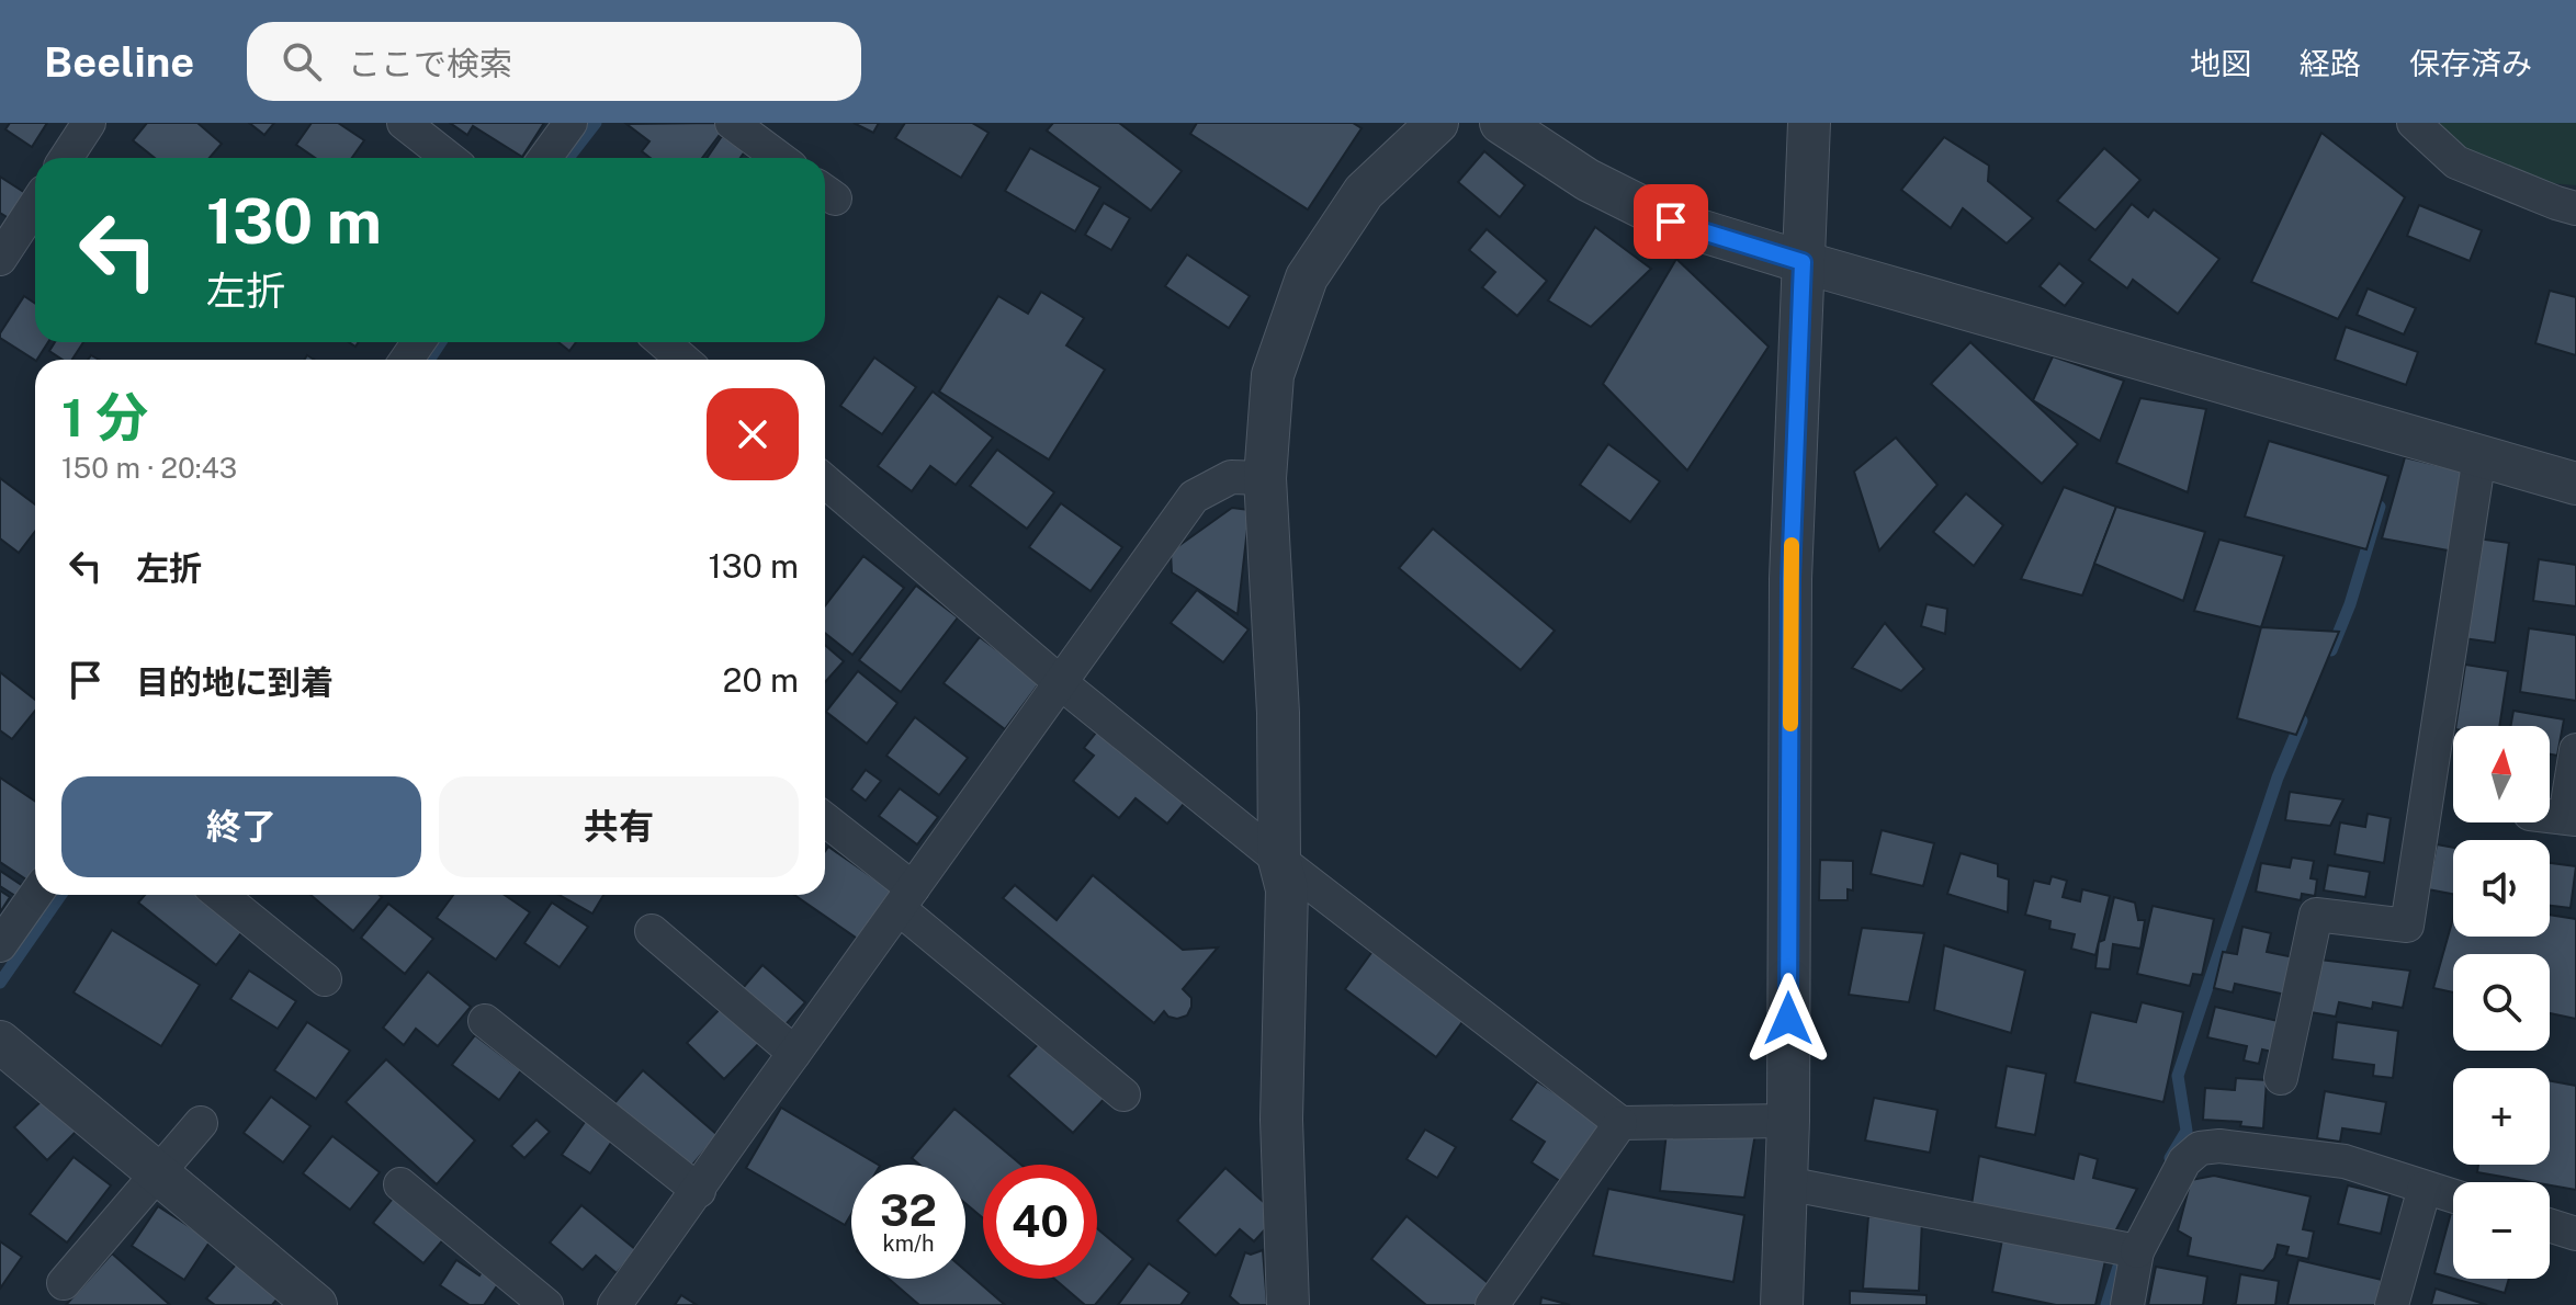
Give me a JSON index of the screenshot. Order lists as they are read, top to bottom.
{
  "north": "top",
  "page": {
    "header": "Beeline",
    "search": "ここで検索",
    "nav": ["地図", "経路", "保存済み"],
    "turn": ["130 m", "左折"],
    "heading": ["1 分", "150 m · 20:43"],
    "list": [
      {
        "name": "左折",
        "value": "130 m"
      },
      {
        "name": "目的地に到着",
        "value": "20 m"
      }
    ],
    "map_buttons": ["+", "−"],
    "buttons": ["終了", "共有"],
    "speed": "32 km/h",
    "limit": "40"
  }
}
